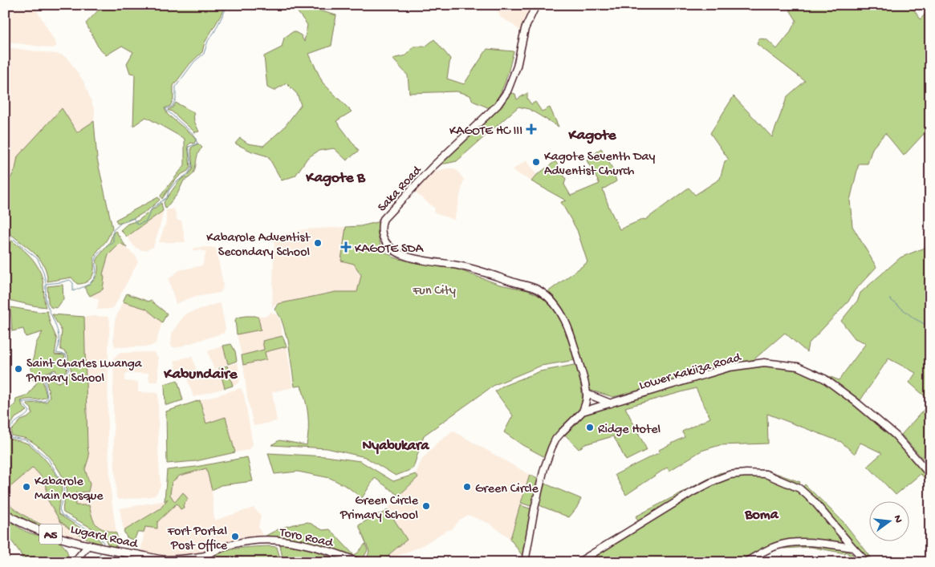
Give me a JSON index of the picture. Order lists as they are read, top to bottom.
{
  "streets": {
    "highway": ["A5", "Lugard Road"],
    "main road": ["Saka Road", "Lower Kakiiza Road", "Toro Road"]
  },
  "crossings": [
    ["Saka Road", "Lower Kakiiza Road"],
    ["Lugard Road", "Toro Road"]
  ],
  "districts": [
    "Kagote",
    "Kagote B",
    "Kabundaire",
    "Nyabukara",
    "Boma"
  ],
  "parks": ["Fun City"],
  "places": {
    "health": ["KAGOTE HC III", "KAGOTE SDA"],
    "other": [
      "Kagote Seventh Day Adventist Church",
      "Kabarole Adventist Secondary School",
      "Saint Charles Lwanga Primary School",
      "Ridge Hotel",
      "Kabarole Main Mosque",
      "Green Circle",
      "Green Circle Primary School",
      "Fort Portal Post Office"
    ]
  },
  "north": "right"
}
